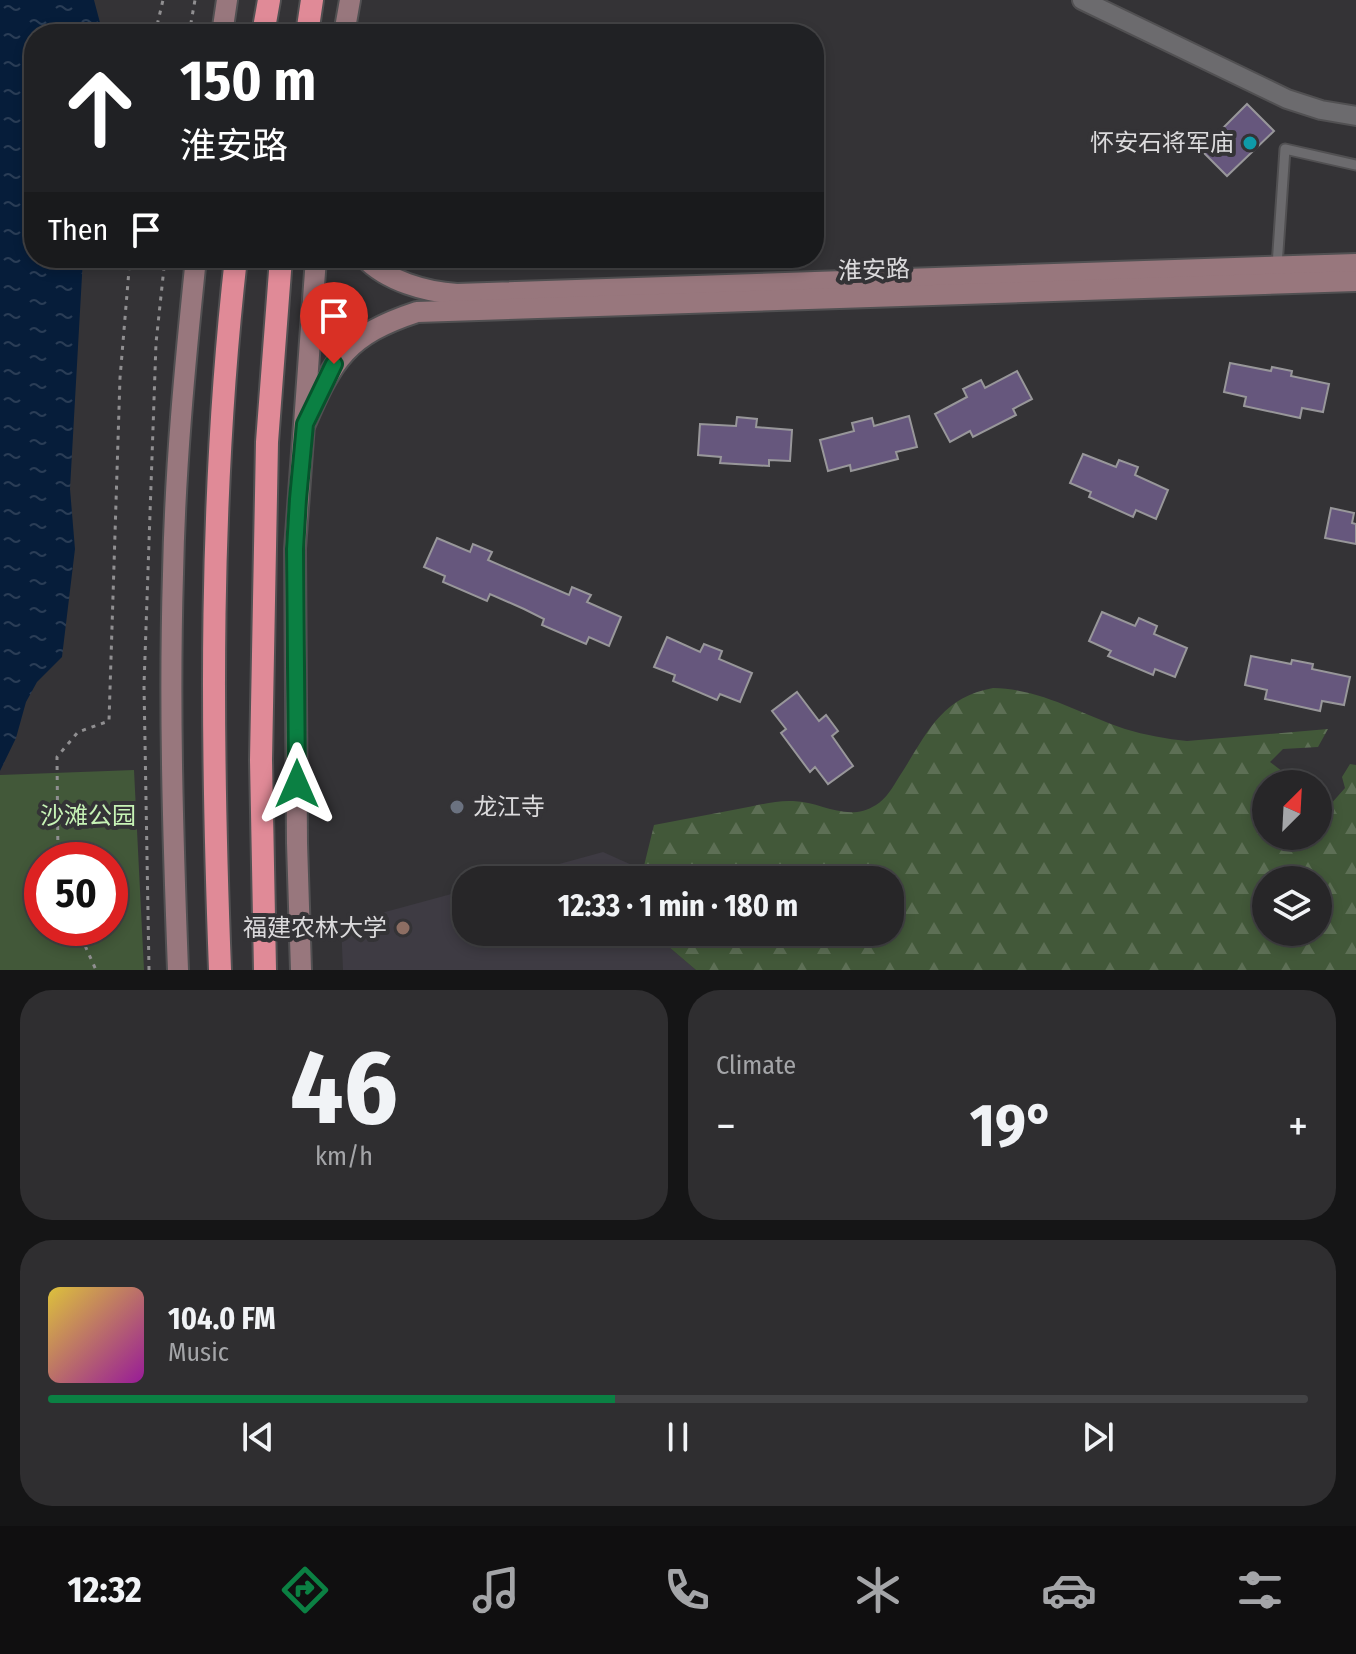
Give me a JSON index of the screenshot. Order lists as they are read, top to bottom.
{
  "streets": {
    "main road": ["淮安路"]
  },
  "parks": ["沙滩公园"],
  "places": ["怀安石将军庙", "龙江寺", "福建农林大学"],
  "north": "top right",
  "page": {
    "turn": ["150 m", "淮安路"],
    "then": "Then",
    "limit": "50",
    "trip": "12:33 · 1 min · 180 m",
    "tile": [
      ["46", "km/h"],
      "Climate"
    ],
    "heat": ["−", "19°", "+"],
    "song": ["104.0 FM", "Music"],
    "tabs": "12:32"
  }
}
